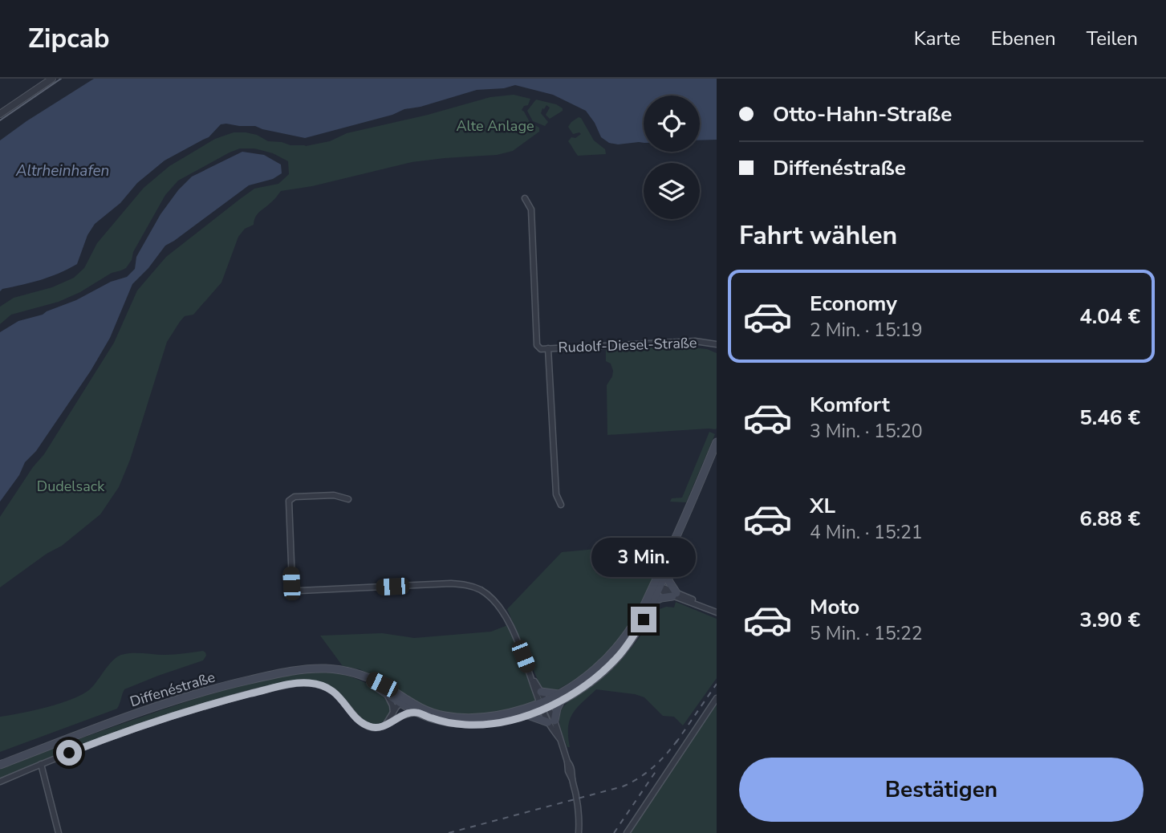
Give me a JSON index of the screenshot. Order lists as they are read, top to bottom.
{
  "streets": {
    "main road": ["Diffenéstraße"],
    "street": ["Rudolf-Diesel-Straße"]
  },
  "water": ["Altrheinhafen"],
  "parks": ["Alte Anlage", "Dudelsack"],
  "page": {
    "header": "Zipcab",
    "nav": ["Karte", "Ebenen", "Teilen"],
    "banner": ["Otto-Hahn-Straße", "Diffenéstraße"],
    "heading": "Fahrt wählen",
    "list": [
      {
        "name": "Economy",
        "note": "2 Min. · 15:19",
        "value": "4.04 €"
      },
      {
        "name": "Komfort",
        "note": "3 Min. · 15:20",
        "value": "5.46 €"
      },
      {
        "name": "XL",
        "note": "4 Min. · 15:21",
        "value": "6.88 €"
      },
      {
        "name": "Moto",
        "note": "5 Min. · 15:22",
        "value": "3.90 €"
      }
    ],
    "bubble": "3 Min.",
    "buttons": "Bestätigen"
  }
}
